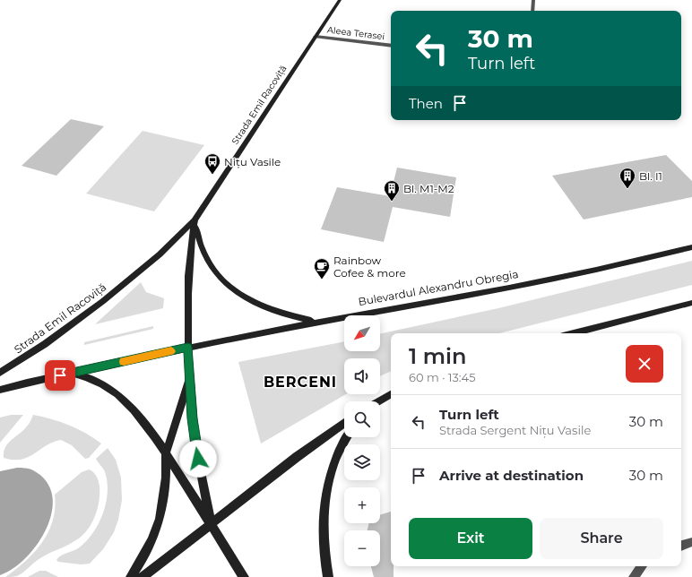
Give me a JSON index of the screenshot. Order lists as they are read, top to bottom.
{
  "streets": {
    "main road": ["Strada Emil Racoviță", "Bulevardul Alexandru Obregia"],
    "street": ["Aleea Terasei"]
  },
  "crossings": [
    ["Aleea Terasei", "Strada Emil Racoviță"],
    ["Strada Emil Racoviță", "Bulevardul Alexandru Obregia"]
  ],
  "districts": ["BERCENI"],
  "places": {
    "bus stop": ["Nițu Vasile"],
    "building": ["Bl. I1", "Bl. M1-M2"],
    "cafe": ["Rainbow Cofee & more"]
  },
  "north": "bottom left",
  "page": {
    "turn": ["30 m", "Turn left"],
    "then": "Then",
    "map_buttons": ["+", "−"],
    "heading": ["1 min", "60 m · 13:45"],
    "list": [
      {
        "name": "Turn left",
        "note": "Strada Sergent Nițu Vasile",
        "value": "30 m"
      },
      {
        "name": "Arrive at destination",
        "value": "30 m"
      }
    ],
    "buttons": ["Exit", "Share"]
  }
}
